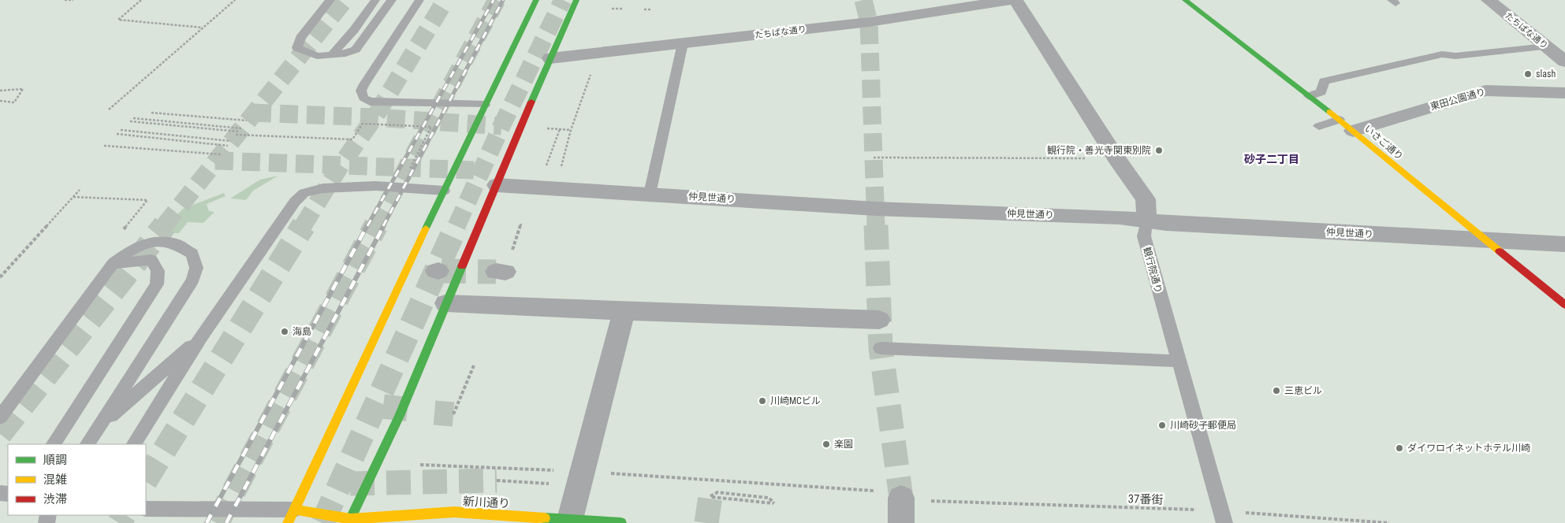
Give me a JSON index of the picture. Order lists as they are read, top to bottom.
{
  "streets": {
    "street": [
      "たちばな通り",
      "東田公園通り",
      "いさご通り",
      "仲見世通り",
      "観行院通り",
      "新川通り"
    ],
    "path": ["37番街"]
  },
  "crossings": [
    ["東田公園通り", "いさご通り"],
    ["いさご通り", "仲見世通り"],
    ["仲見世通り", "観行院通り"],
    ["観行院通り", "37番街"]
  ],
  "districts": ["砂子二丁目"],
  "places": [
    "slash",
    "観行院・善光寺関東別院",
    "海島",
    "三恵ビル",
    "川崎MCビル",
    "川崎砂子郵便局",
    "楽園",
    "ダイワロイネットホテル川崎"
  ],
  "legend": ["順調", "混雑", "渋滞"]
}
